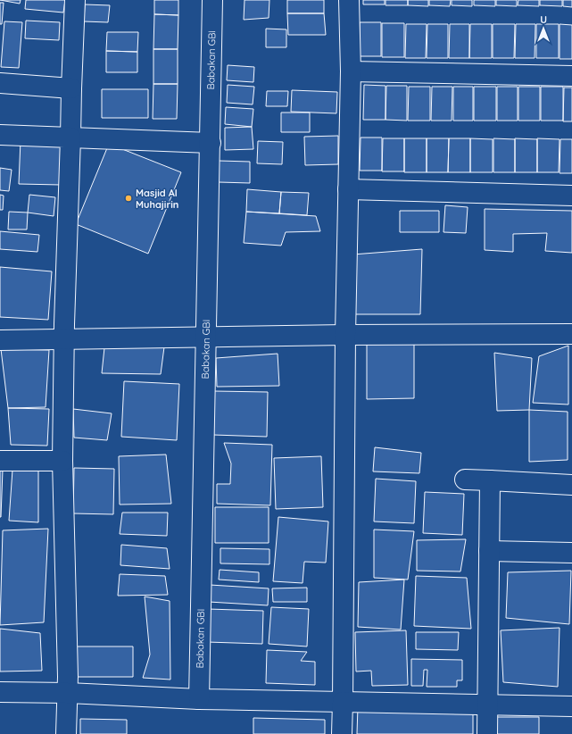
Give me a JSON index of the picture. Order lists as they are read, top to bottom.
{
  "streets": {
    "street": ["Babakan GBI"]
  },
  "places": ["Masjid Al Muhajirin"],
  "north": "top"
}
